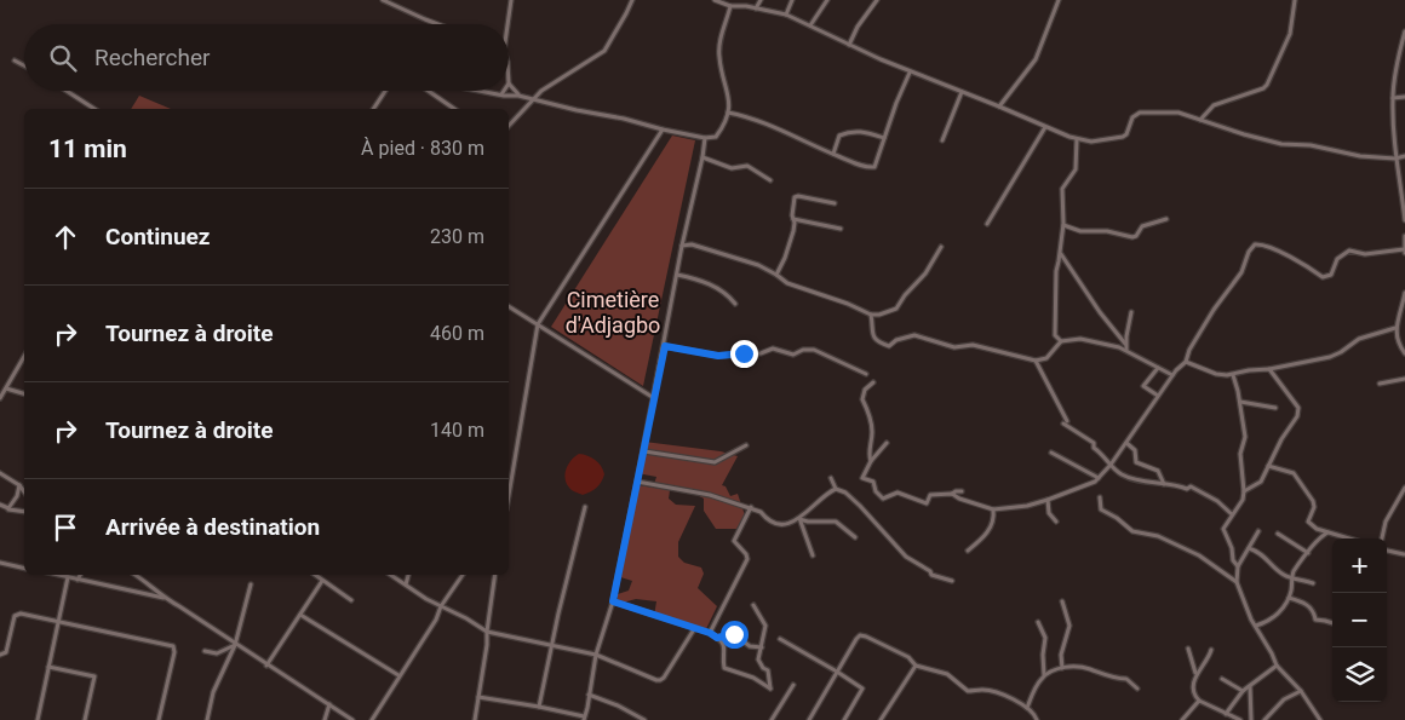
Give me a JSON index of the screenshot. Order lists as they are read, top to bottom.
{
  "parks": ["Cimetière d'Adjagbo"],
  "page": {
    "search": "Rechercher",
    "heading": ["11 min", "À pied · 830 m"],
    "list": [
      ["Continuez", "230 m"],
      ["Tournez à droite", "460 m"],
      ["Tournez à droite", "140 m"],
      "Arrivée à destination"
    ],
    "map_buttons": ["+", "−"]
  }
}
